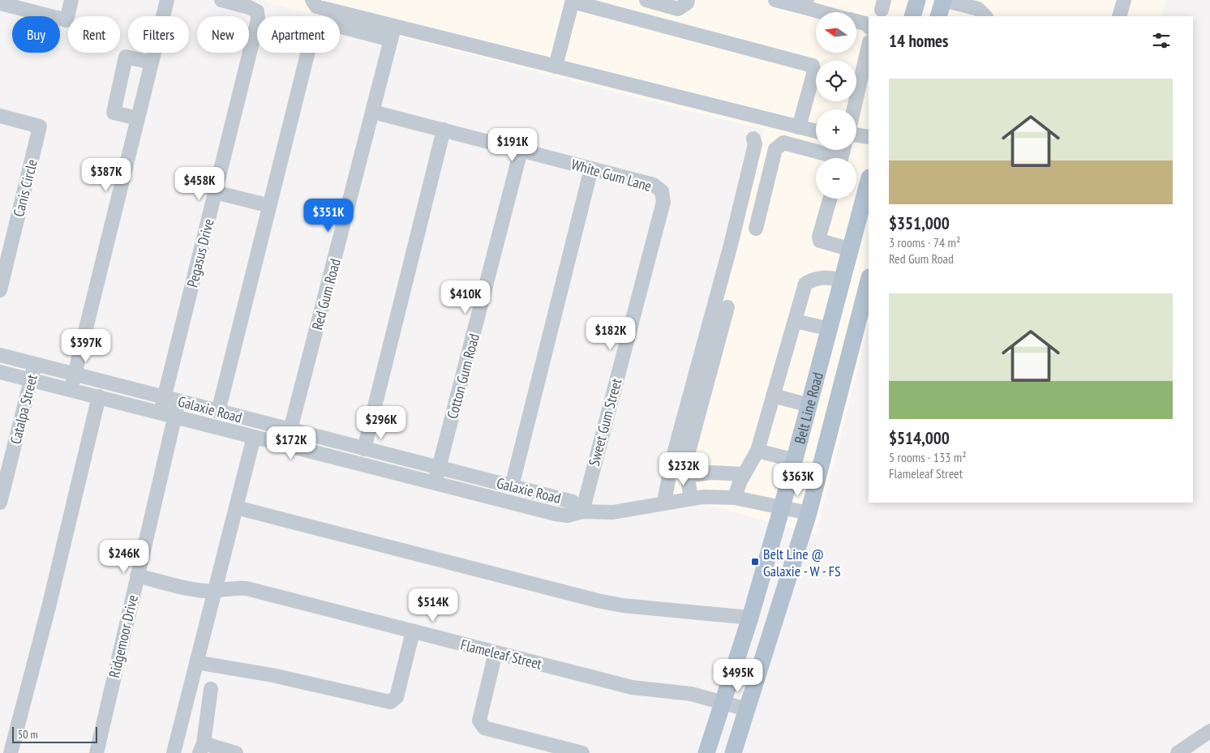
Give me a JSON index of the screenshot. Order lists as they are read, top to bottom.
{
  "streets": {
    "main road": ["Belt Line Road"],
    "street": [
      "White Gum Lane",
      "Canis Circle",
      "Pegasus Drive",
      "Red Gum Road",
      "Cotton Gum Road",
      "Catalpa Street",
      "Galaxie Road",
      "Sweet Gum Street",
      "Ridgemoor Drive",
      "Flameleaf Street"
    ]
  },
  "crossings": [
    ["White Gum Lane", "Red Gum Road"],
    ["White Gum Lane", "Cotton Gum Road"],
    ["White Gum Lane", "Sweet Gum Street"],
    ["Pegasus Drive", "Galaxie Road"],
    ["Red Gum Road", "Galaxie Road"],
    ["Cotton Gum Road", "Galaxie Road"],
    ["Belt Line Road", "Galaxie Road"],
    ["Belt Line Road", "Flameleaf Street"],
    ["Catalpa Street", "Galaxie Road"],
    ["Galaxie Road", "Sweet Gum Street"],
    ["Galaxie Road", "Ridgemoor Drive"],
    ["Ridgemoor Drive", "Flameleaf Street"]
  ],
  "places": {
    "transit": ["Belt Line @ Galaxie - W - FS"]
  },
  "scale_bar": "50 m",
  "north": "left",
  "page": {
    "map_buttons": ["+", "−"],
    "chip": [
      "Buy",
      "Rent",
      "Filters",
      "New",
      "Apartment"
    ],
    "heading": "14 homes",
    "list": [
      {
        "name": "$351,000",
        "note": "3 rooms · 74 m² · Red Gum Road"
      },
      {
        "name": "$514,000",
        "note": "5 rooms · 133 m² · Flameleaf Street"
      }
    ],
    "price": [
      "$191K",
      "$387K",
      "$458K",
      "$351K",
      "$410K",
      "$182K",
      "$397K",
      "$296K",
      "$172K",
      "$232K",
      "$363K",
      "$246K",
      "$514K",
      "$495K"
    ],
    "scale": "50 m"
  }
}
